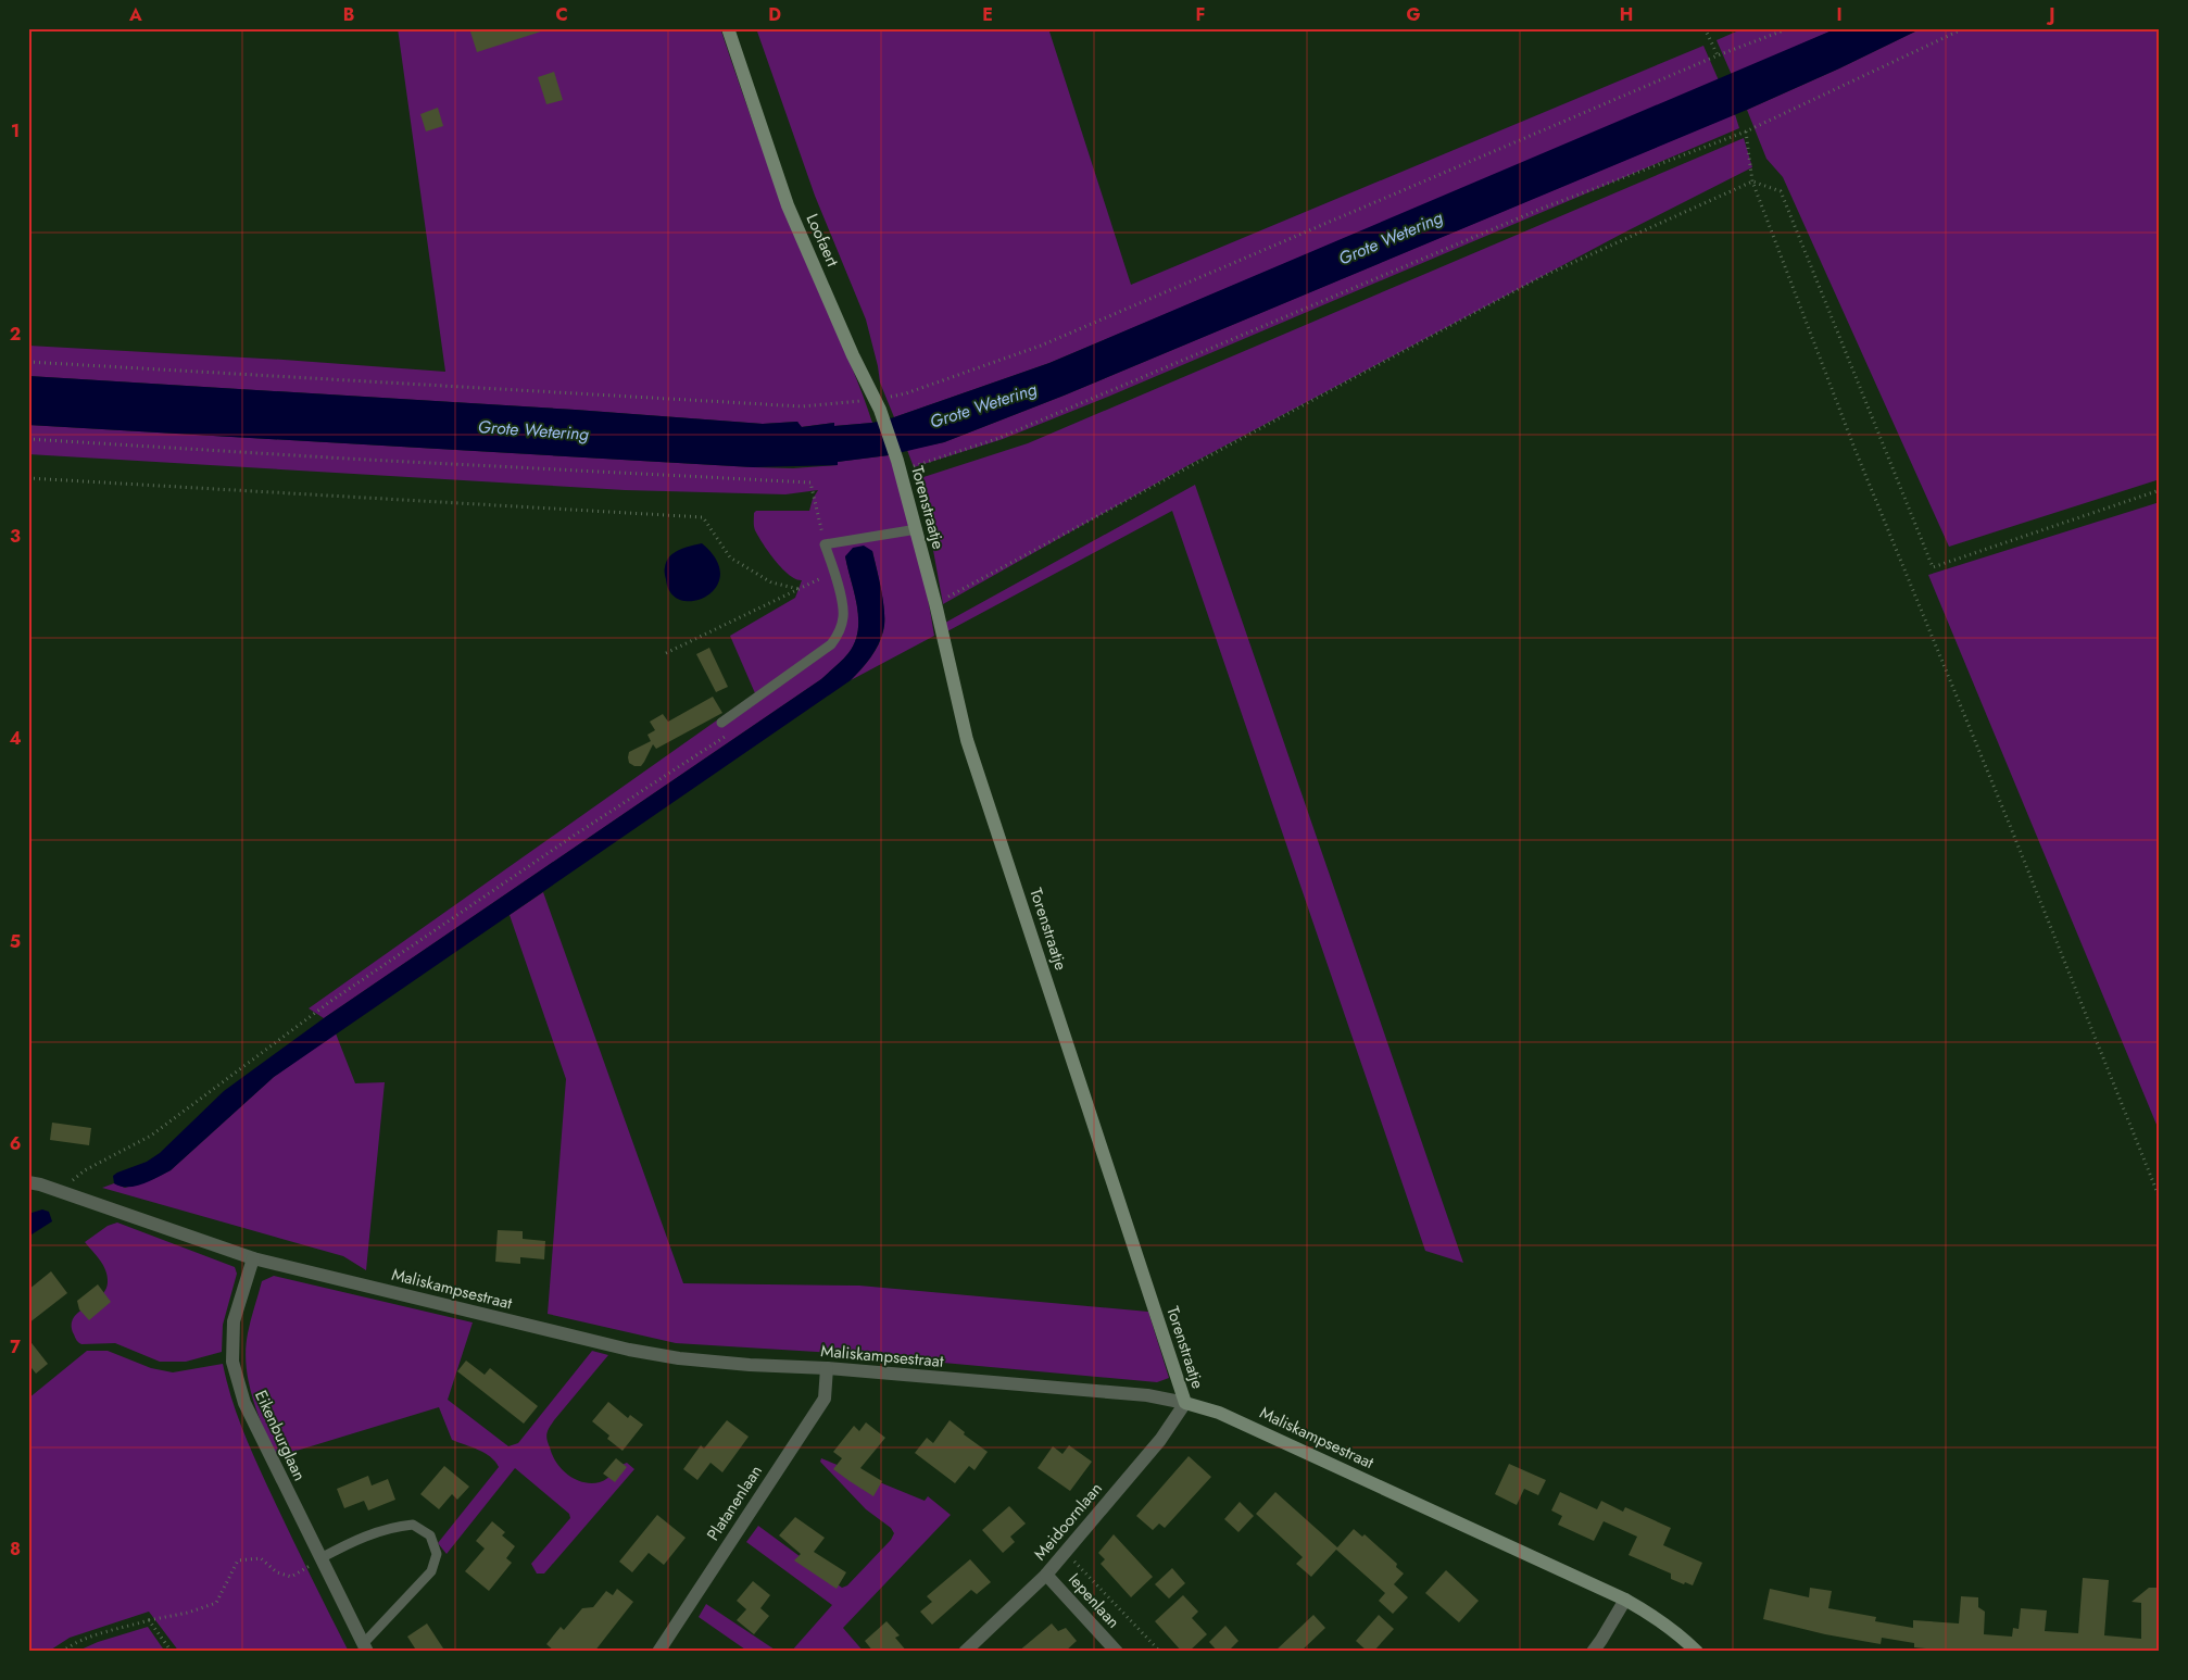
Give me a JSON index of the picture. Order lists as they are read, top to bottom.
{
  "streets": {
    "street": [
      "Loofaert",
      "Torenstraatje",
      "Maliskampsestraat",
      "Eikenburglaan",
      "Platanenlaan",
      "Meidoornlaan",
      "Iepenlaan"
    ]
  },
  "crossings": [
    ["Loofaert", "Torenstraatje"],
    ["Torenstraatje", "Maliskampsestraat"],
    ["Torenstraatje", "Meidoornlaan"],
    ["Maliskampsestraat", "Eikenburglaan"],
    ["Maliskampsestraat", "Platanenlaan"],
    ["Maliskampsestraat", "Meidoornlaan"],
    ["Meidoornlaan", "Iepenlaan"]
  ],
  "water": ["Grote Wetering"],
  "grid": {
    "columns": [
      "A",
      "B",
      "C",
      "D",
      "E",
      "F",
      "G",
      "H",
      "I",
      "J"
    ],
    "rows": [
      "1",
      "2",
      "3",
      "4",
      "5",
      "6",
      "7",
      "8"
    ]
  }
}
